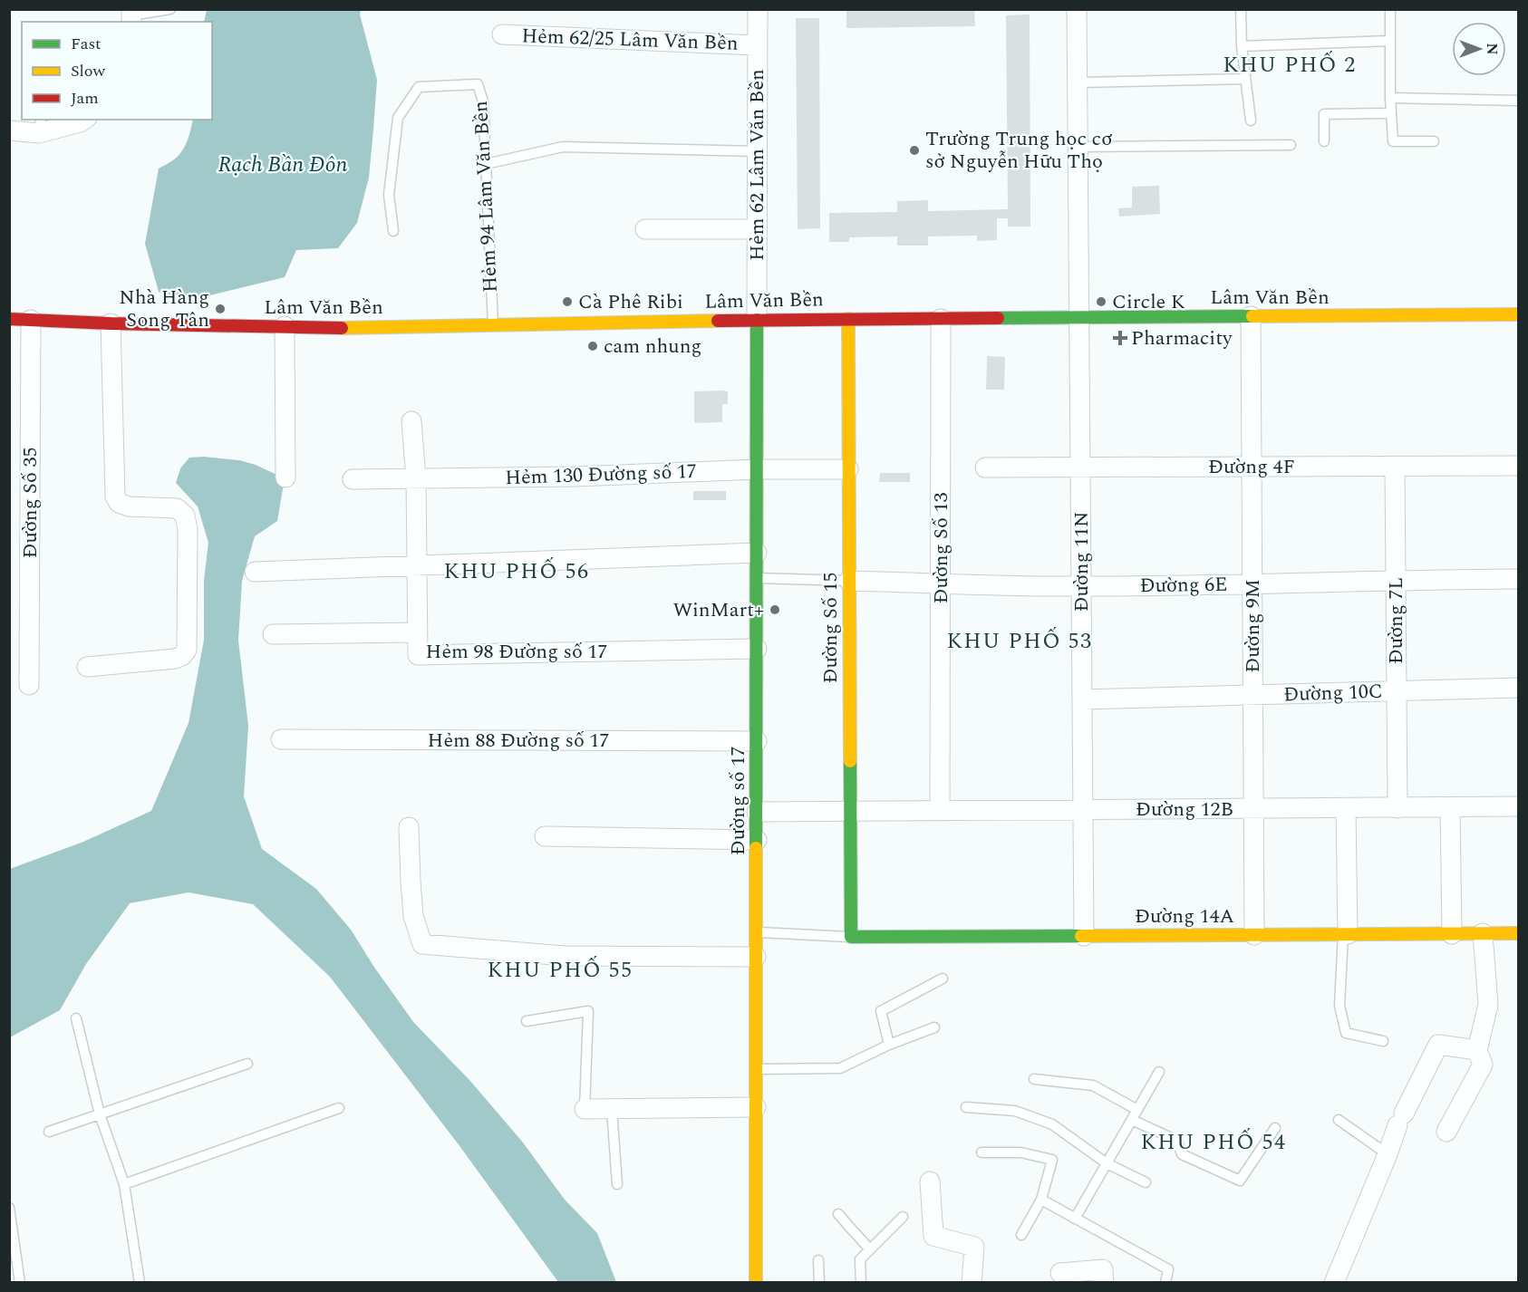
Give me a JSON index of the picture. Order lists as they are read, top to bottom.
{
  "streets": {
    "street": [
      "Hẻm 62/25 Lâm Văn Bền",
      "Hẻm 62 Lâm Văn Bền",
      "Lâm Văn Bền",
      "Đường 4F",
      "Hẻm 130 Đường số 17",
      "Đường Số 35",
      "Đường Số 13",
      "Đường 11N",
      "Đường 6E",
      "Đường 7L",
      "Đường 9M",
      "Đường Số 15",
      "Hẻm 98 Đường số 17",
      "Đường 10C",
      "Hẻm 88 Đường số 17",
      "Đường số 17",
      "Đường 12B",
      "Đường 14A"
    ],
    "lane": ["Hẻm 94 Lâm Văn Bền"]
  },
  "crossings": [
    ["Hẻm 62/25 Lâm Văn Bền", "Hẻm 62 Lâm Văn Bền"],
    ["Hẻm 62 Lâm Văn Bền", "Lâm Văn Bền"],
    ["Hẻm 62 Lâm Văn Bền", "Đường số 17"],
    ["Hẻm 94 Lâm Văn Bền", "Lâm Văn Bền"],
    ["Lâm Văn Bền", "Đường Số 35"],
    ["Lâm Văn Bền", "Đường Số 13"],
    ["Lâm Văn Bền", "Đường 11N"],
    ["Lâm Văn Bền", "Đường 9M"],
    ["Lâm Văn Bền", "Đường Số 15"],
    ["Lâm Văn Bền", "Đường số 17"],
    ["Đường 4F", "Đường 11N"],
    ["Đường 4F", "Đường 7L"],
    ["Đường 4F", "Đường 9M"],
    ["Hẻm 130 Đường số 17", "Đường Số 15"],
    ["Hẻm 130 Đường số 17", "Hẻm 98 Đường số 17"],
    ["Hẻm 130 Đường số 17", "Đường số 17"],
    ["Đường Số 13", "Đường 6E"],
    ["Đường Số 13", "Đường 12B"],
    ["Đường 11N", "Đường 6E"],
    ["Đường 11N", "Đường 10C"],
    ["Đường 11N", "Đường 12B"],
    ["Đường 11N", "Đường 14A"],
    ["Đường 6E", "Đường 7L"],
    ["Đường 6E", "Đường 9M"],
    ["Đường 6E", "Đường Số 15"],
    ["Đường 7L", "Đường 10C"],
    ["Đường 7L", "Đường 12B"],
    ["Đường 9M", "Đường 10C"],
    ["Đường 9M", "Đường 12B"],
    ["Đường 9M", "Đường 14A"],
    ["Đường Số 15", "Đường 12B"],
    ["Đường Số 15", "Đường 14A"],
    ["Hẻm 98 Đường số 17", "Đường số 17"],
    ["Hẻm 88 Đường số 17", "Đường số 17"],
    ["Đường số 17", "Đường 12B"]
  ],
  "districts": [
    "KHU PHỐ 2",
    "KHU PHỐ 56",
    "KHU PHỐ 53",
    "KHU PHỐ 55",
    "KHU PHỐ 54"
  ],
  "water": ["Rạch Bần Đôn"],
  "places": {
    "other": [
      "Trường Trung học cơ sở Nguyễn Hữu Thọ",
      "Cà Phê Ribi",
      "Circle K",
      "Nhà Hàng Song Tân",
      "cam nhung",
      "WinMart+"
    ],
    "health": ["Pharmacity"]
  },
  "legend": ["Fast", "Slow", "Jam"],
  "north": "right"
}
